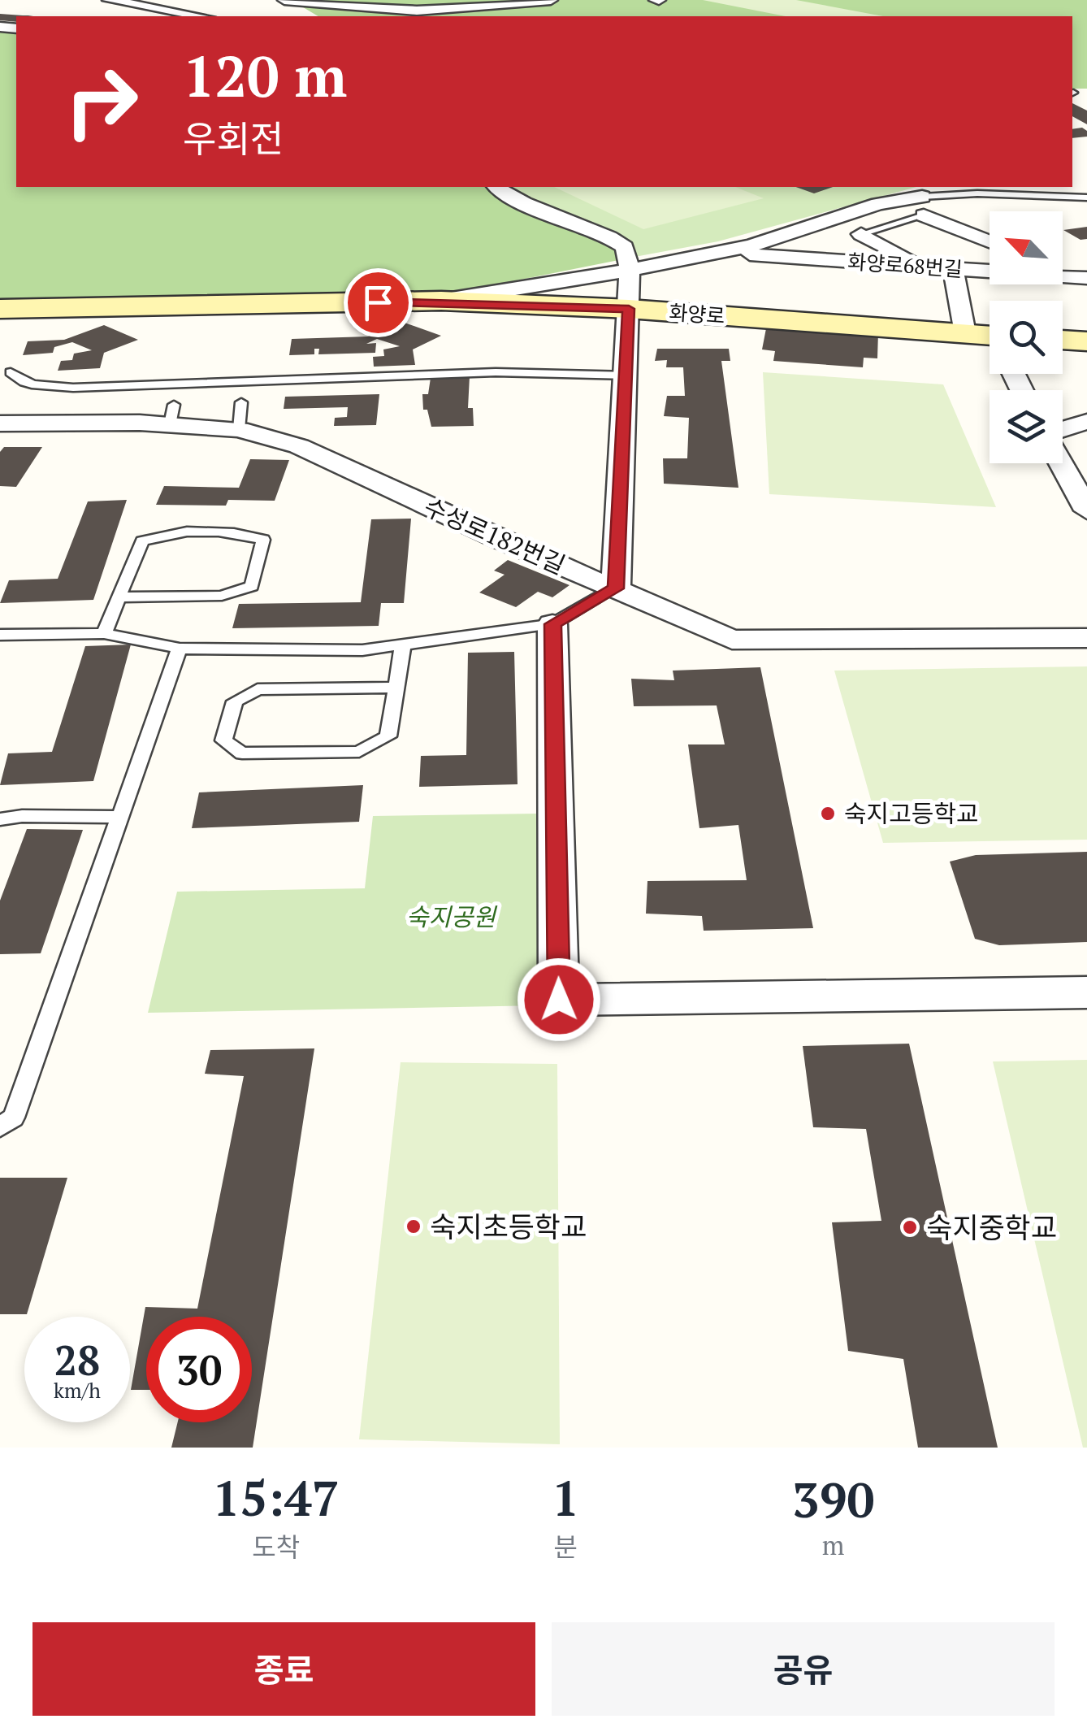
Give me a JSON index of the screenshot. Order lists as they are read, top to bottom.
{
  "streets": {
    "street": ["화양로68번길", "화양로", "수성로182번길"]
  },
  "crossings": [
    ["화양로68번길", "화양로"]
  ],
  "parks": ["숙지공원"],
  "places": ["숙지고등학교", "숙지초등학교", "숙지중학교"],
  "north": "top left",
  "page": {
    "turn": ["120 m", "우회전"],
    "speed": "28 km/h",
    "limit": "30",
    "eta": [
      "15:47",
      "도착",
      "1",
      "분",
      "390",
      "m"
    ],
    "buttons": ["종료", "공유"]
  }
}
